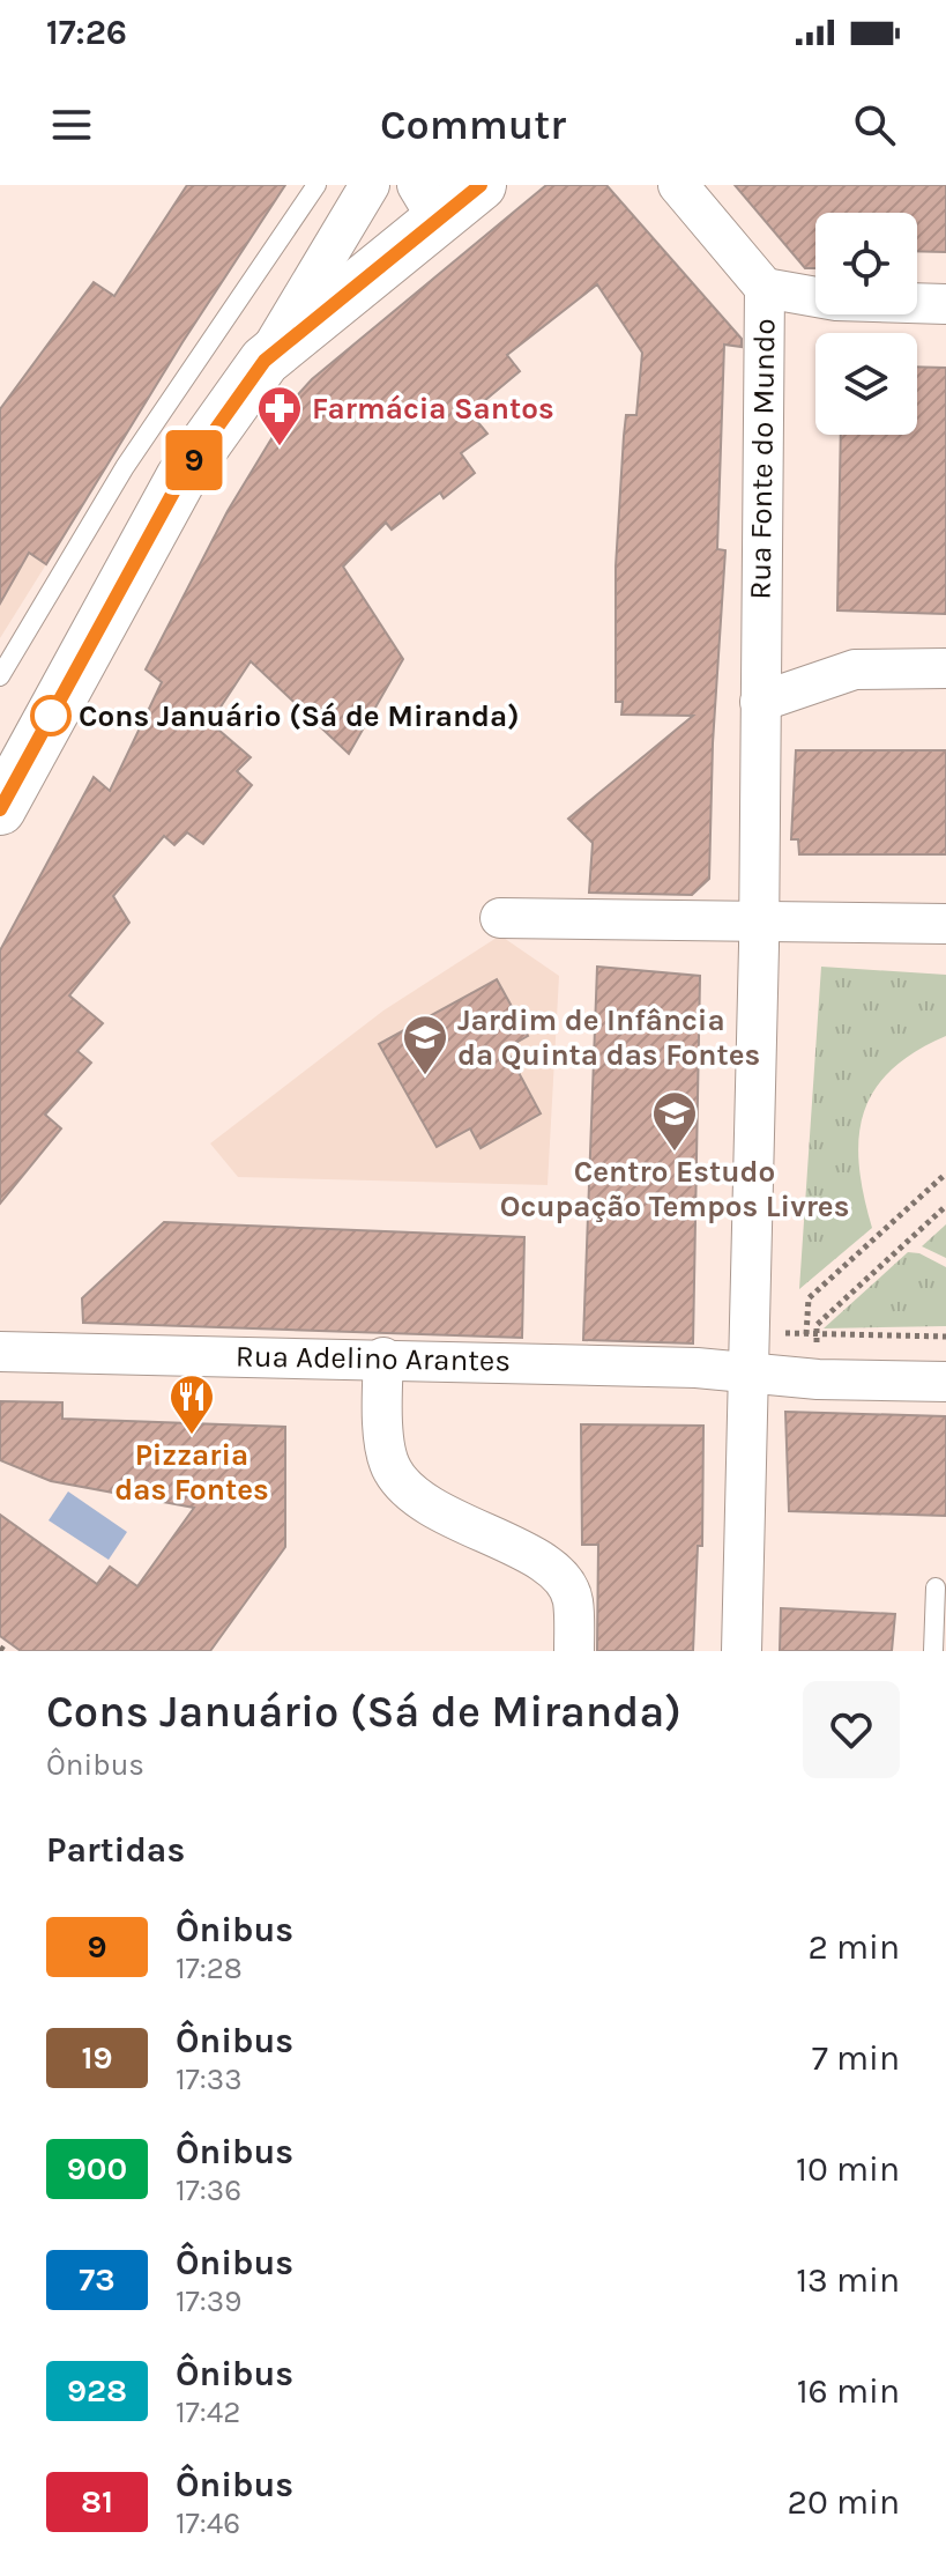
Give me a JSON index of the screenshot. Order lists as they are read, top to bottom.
{
  "streets": {
    "street": ["Rua Fonte do Mundo", "Rua Adelino Arantes"]
  },
  "crossings": [
    ["Rua Fonte do Mundo", "Rua Adelino Arantes"]
  ],
  "places": {
    "pharmacy": ["Farmácia Santos"],
    "other": ["Cons Januário (Sá de Miranda)"],
    "school or university": ["Jardim de Infância da Quinta das Fontes", "Centro Estudo Ocupação Tempos Livres"],
    "restaurant": ["Pizzaria das Fontes"]
  },
  "lines": ["bus line 9"],
  "page": {
    "status": "17:26",
    "header": "Commutr",
    "on_map": "9",
    "heading": [
      ["Cons Januário (Sá de Miranda)", "Ônibus"],
      "Partidas"
    ],
    "list": [
      {
        "mark": "9",
        "name": "Ônibus",
        "note": "17:28",
        "value": "2 min"
      },
      {
        "mark": "19",
        "name": "Ônibus",
        "note": "17:33",
        "value": "7 min"
      },
      {
        "mark": "900",
        "name": "Ônibus",
        "note": "17:36",
        "value": "10 min"
      },
      {
        "mark": "73",
        "name": "Ônibus",
        "note": "17:39",
        "value": "13 min"
      },
      {
        "mark": "928",
        "name": "Ônibus",
        "note": "17:42",
        "value": "16 min"
      },
      {
        "mark": "81",
        "name": "Ônibus",
        "note": "17:46",
        "value": "20 min"
      }
    ]
  }
}
